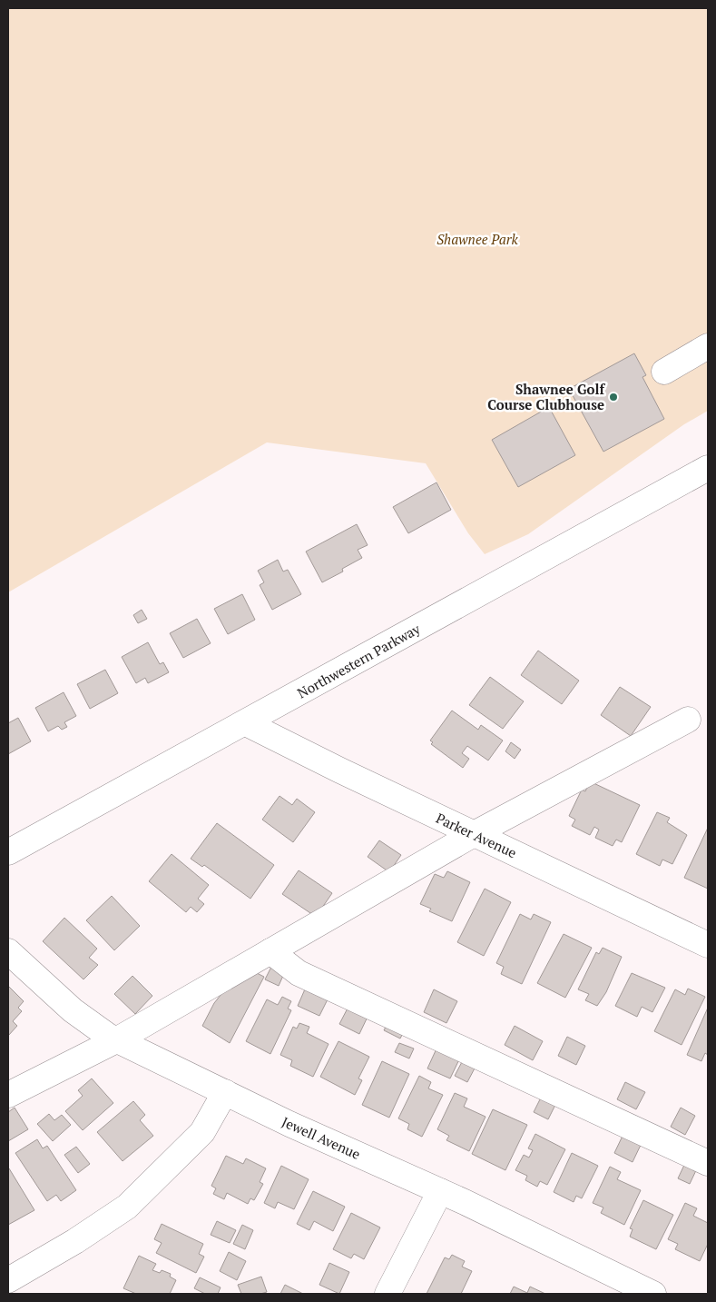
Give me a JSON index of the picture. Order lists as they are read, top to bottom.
{
  "streets": {
    "street": ["Northwestern Parkway", "Parker Avenue", "Jewell Avenue"]
  },
  "crossings": [
    ["Northwestern Parkway", "Parker Avenue"]
  ],
  "parks": ["Shawnee Park"],
  "places": ["Shawnee Golf Course Clubhouse"]
}
